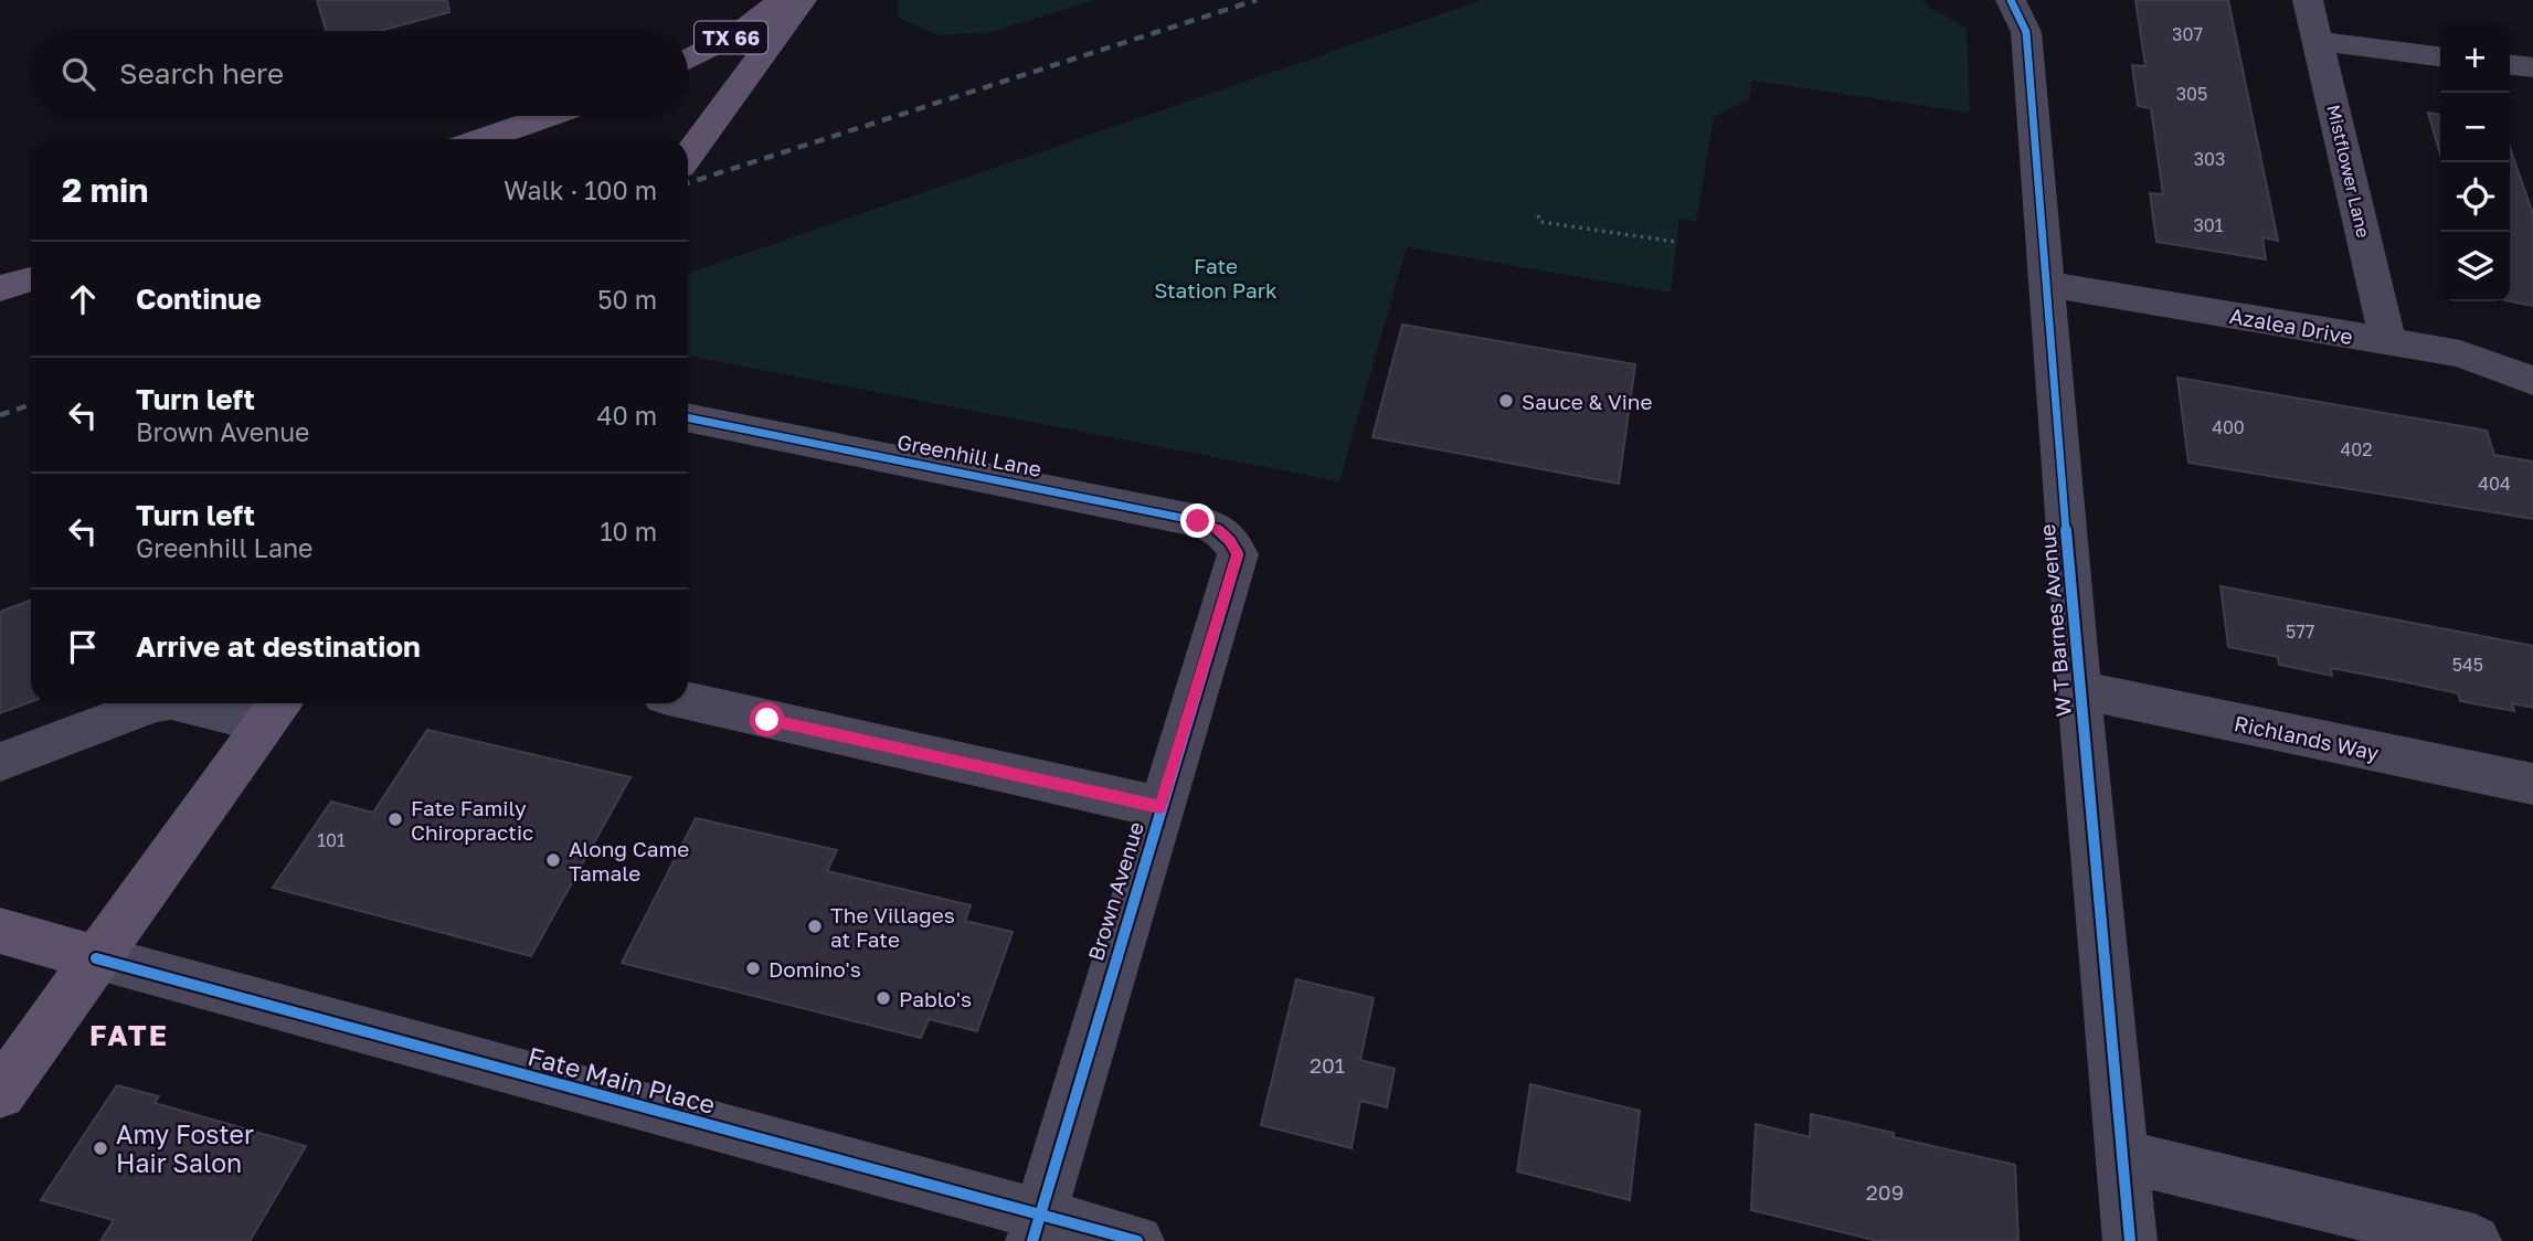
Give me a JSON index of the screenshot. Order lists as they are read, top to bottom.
{
  "streets": {
    "main road": ["TX 66", "Fate Main Place"],
    "street": [
      "Mistflower Lane",
      "Azalea Drive",
      "Greenhill Lane",
      "W T Barnes Avenue",
      "Richlands Way",
      "Brown Avenue"
    ]
  },
  "crossings": [
    ["Mistflower Lane", "Azalea Drive"],
    ["Azalea Drive", "W T Barnes Avenue"],
    ["Greenhill Lane", "Brown Avenue"],
    ["W T Barnes Avenue", "Richlands Way"],
    ["Brown Avenue", "Fate Main Place"]
  ],
  "districts": ["FATE"],
  "parks": ["Fate Station Park"],
  "places": [
    "Sauce & Vine",
    "Fate Family Chiropractic",
    "Along Came Tamale",
    "The Villages at Fate",
    "Domino's",
    "Pablo's",
    "Amy Foster Hair Salon"
  ],
  "house_numbers": [
    "307",
    "305",
    "303",
    "301",
    "400",
    "402",
    "404",
    "577",
    "545",
    "101",
    "201",
    "209"
  ],
  "page": {
    "map_buttons": ["+", "−"],
    "search": "Search here",
    "heading": ["2 min", "Walk · 100 m"],
    "list": [
      ["Continue", "50 m"],
      ["Turn left", "Brown Avenue", "40 m"],
      ["Turn left", "Greenhill Lane", "10 m"],
      "Arrive at destination"
    ]
  }
}
